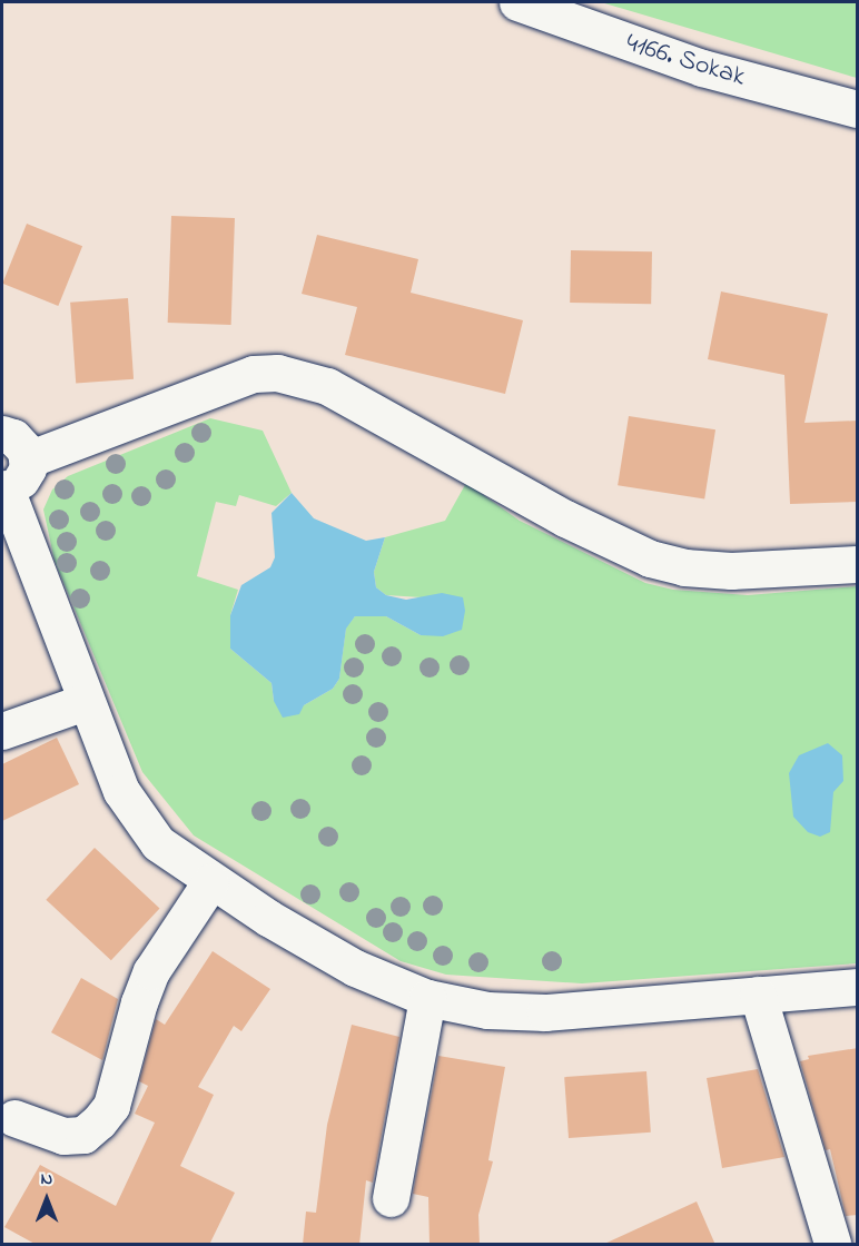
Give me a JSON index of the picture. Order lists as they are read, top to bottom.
{
  "streets": {
    "street": ["4166. Sokak"]
  },
  "north": "top"
}
